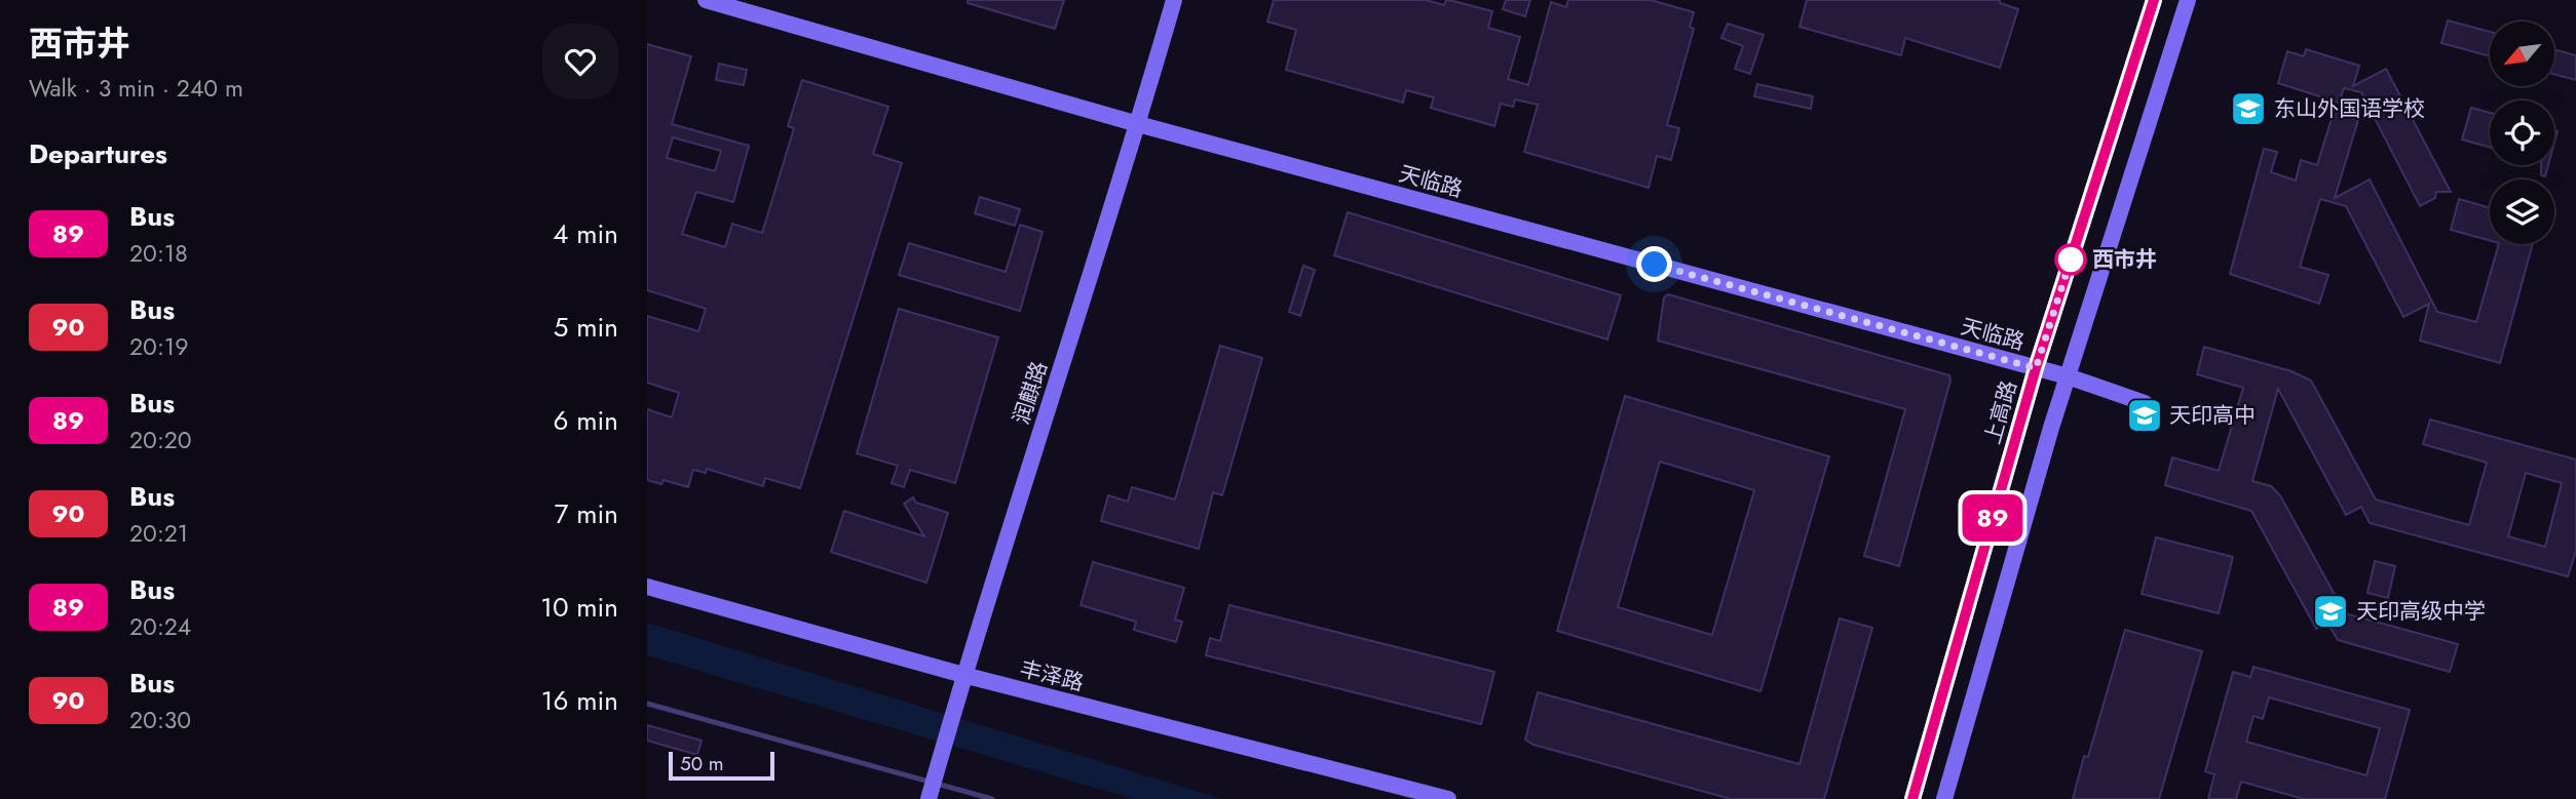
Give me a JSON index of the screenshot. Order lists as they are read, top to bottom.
{
  "streets": {
    "main road": [
      "天临路",
      "润麒路",
      "上高路",
      "丰泽路"
    ]
  },
  "crossings": [
    ["天临路", "润麒路"],
    ["天临路", "上高路"],
    ["润麒路", "丰泽路"]
  ],
  "places": {
    "school or university": ["东山外国语学校", "天印高中", "天印高级中学"],
    "other": ["西市井"]
  },
  "lines": ["bus line 89"],
  "scale_bar": "50 m",
  "north": "bottom left",
  "page": {
    "heading": [
      ["西市井", "Walk · 3 min · 240 m"],
      "Departures"
    ],
    "on_map": "89",
    "list": [
      {
        "mark": "89",
        "name": "Bus",
        "note": "20:18",
        "value": "4 min"
      },
      {
        "mark": "90",
        "name": "Bus",
        "note": "20:19",
        "value": "5 min"
      },
      {
        "mark": "89",
        "name": "Bus",
        "note": "20:20",
        "value": "6 min"
      },
      {
        "mark": "90",
        "name": "Bus",
        "note": "20:21",
        "value": "7 min"
      },
      {
        "mark": "89",
        "name": "Bus",
        "note": "20:24",
        "value": "10 min"
      },
      {
        "mark": "90",
        "name": "Bus",
        "note": "20:30",
        "value": "16 min"
      }
    ],
    "scale": "50 m"
  }
}
